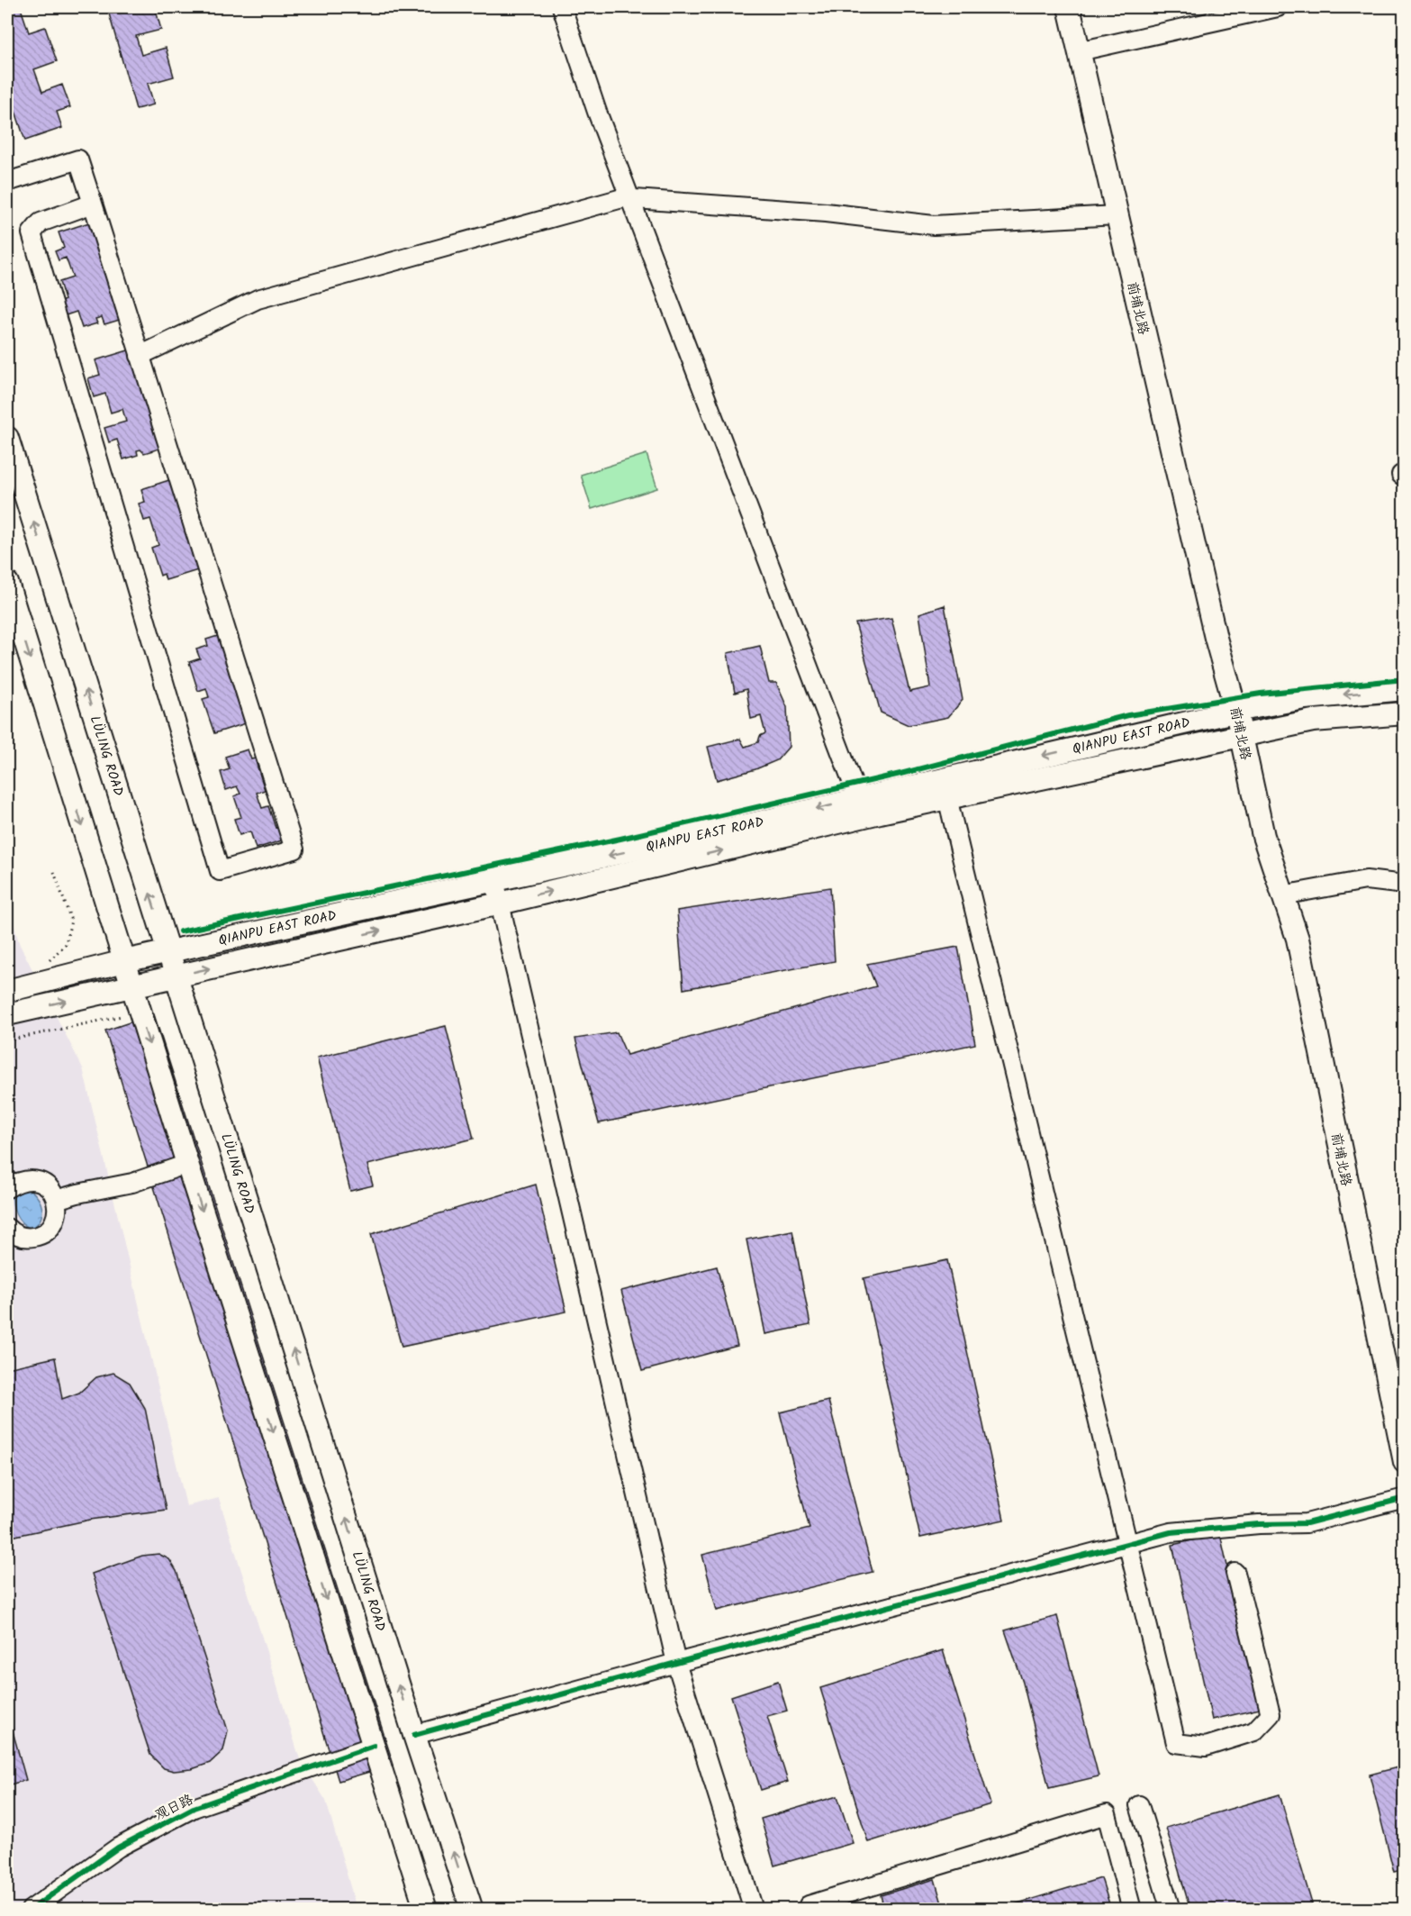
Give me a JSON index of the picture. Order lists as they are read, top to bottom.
{
  "streets": {
    "main road": ["前埔北路", "QIANPU EAST ROAD", "LÜLING ROAD"],
    "street": ["观日路"]
  },
  "crossings": [
    ["前埔北路", "QIANPU EAST ROAD"],
    ["QIANPU EAST ROAD", "LÜLING ROAD"]
  ]
}
